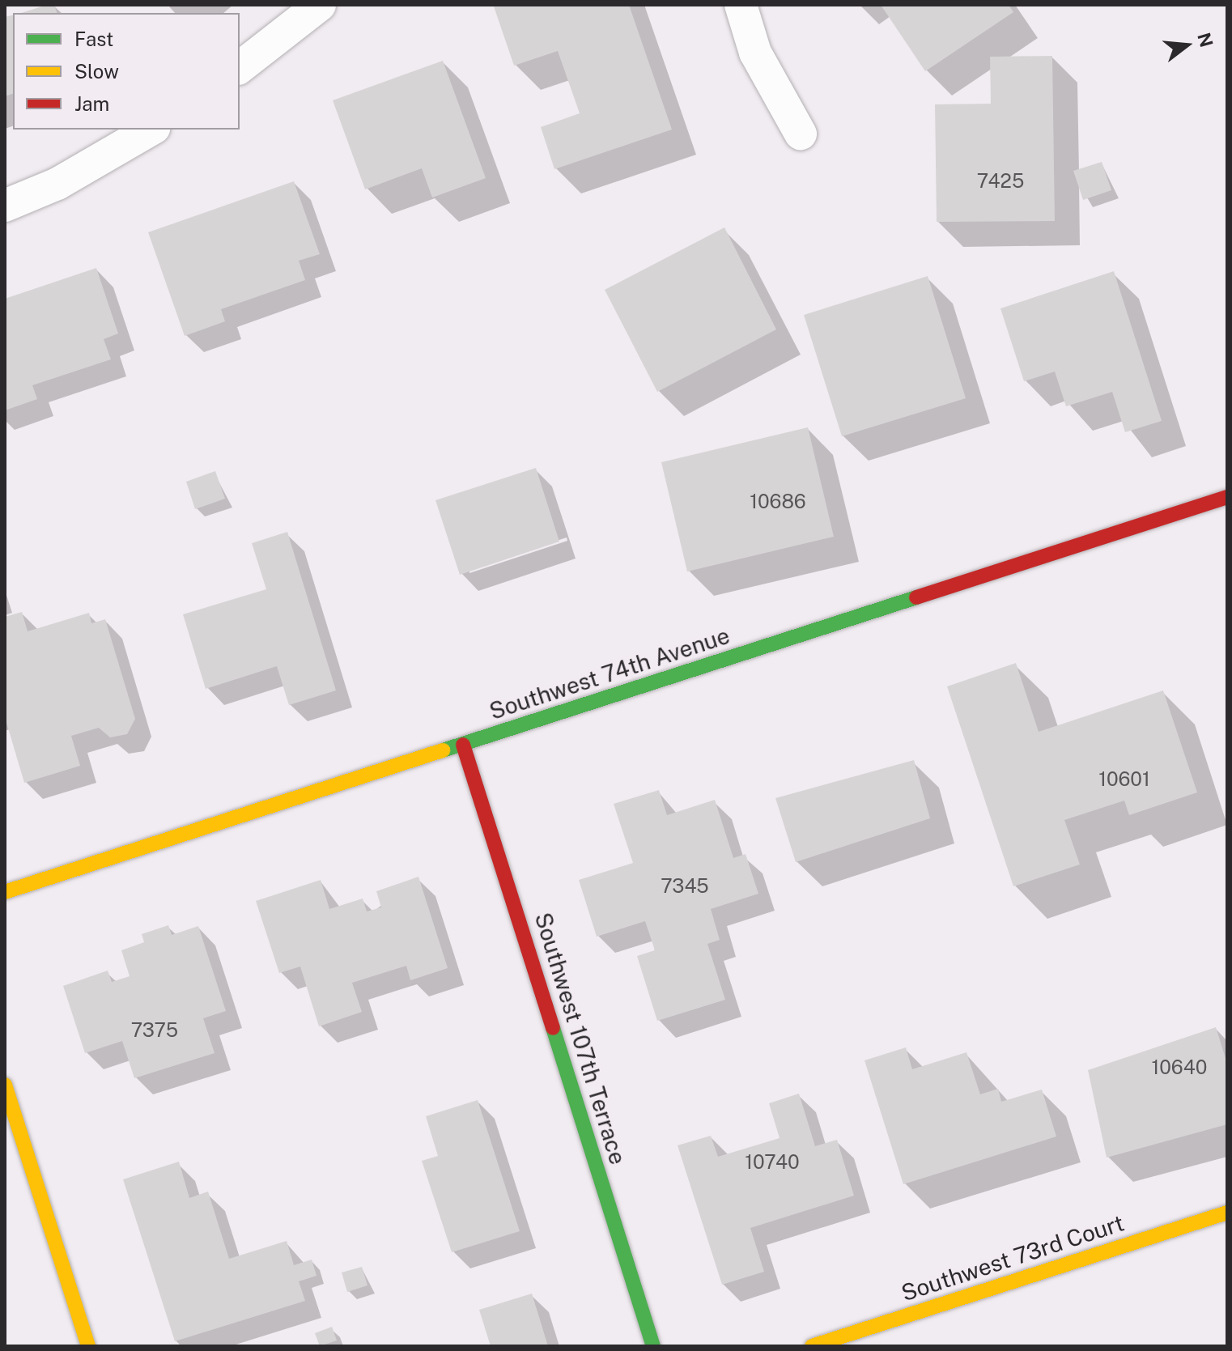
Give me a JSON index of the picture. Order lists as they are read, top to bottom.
{
  "streets": {
    "street": ["Southwest 74th Avenue", "Southwest 107th Terrace", "Southwest 73rd Court"]
  },
  "crossings": [
    ["Southwest 74th Avenue", "Southwest 107th Terrace"]
  ],
  "house_numbers": [
    "7425",
    "10686",
    "10601",
    "7345",
    "7375",
    "10640",
    "10740"
  ],
  "legend": ["Fast", "Slow", "Jam"],
  "north": "right"
}
